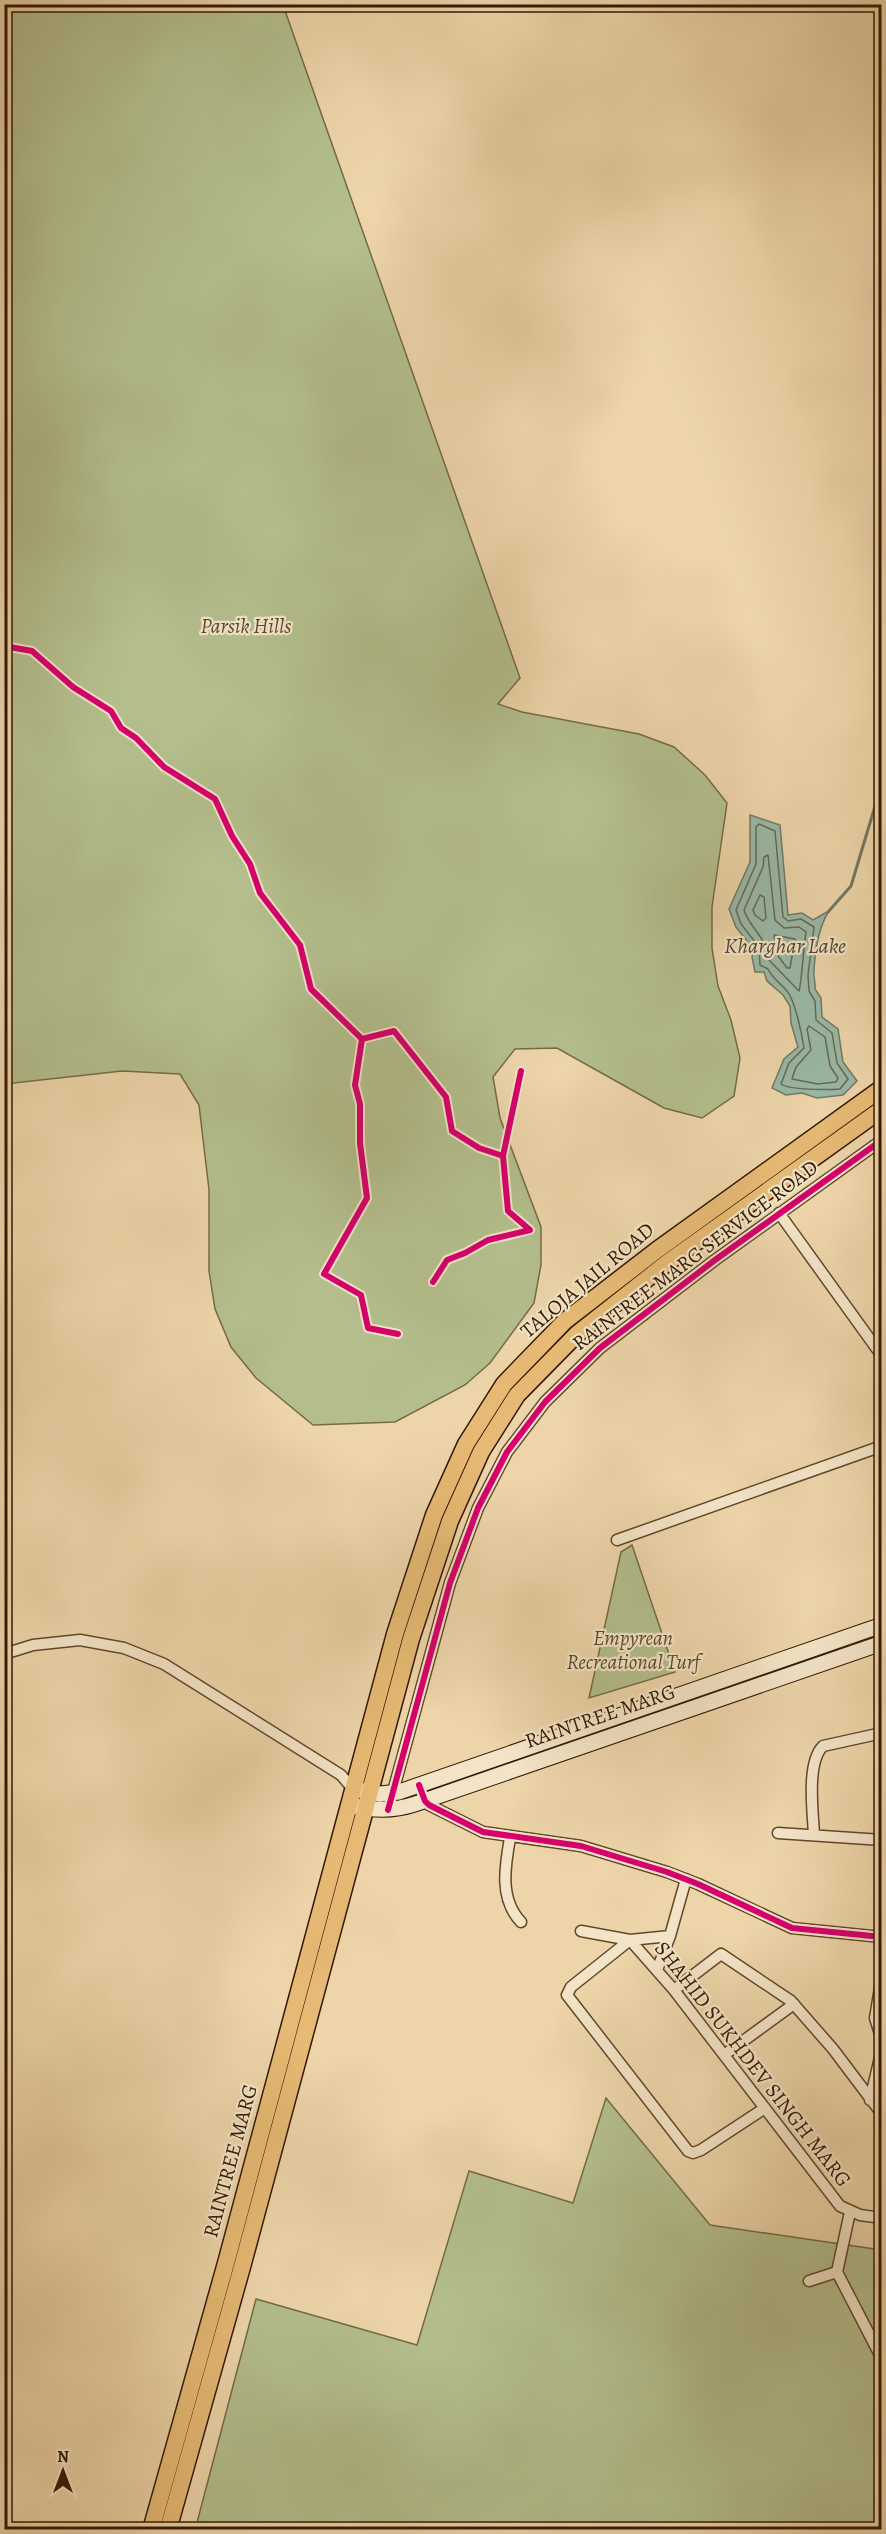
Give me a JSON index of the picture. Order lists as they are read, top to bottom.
{
  "streets": {
    "main road": ["TALOJA JAIL ROAD", "RAINTREE MARG"],
    "street": ["RAINTREE MARG SERVICE ROAD", "SHAHID SUKHDEV SINGH MARG"]
  },
  "crossings": [
    ["RAINTREE MARG SERVICE ROAD", "RAINTREE MARG"],
    ["TALOJA JAIL ROAD", "RAINTREE MARG"]
  ],
  "water": ["Kharghar Lake"],
  "parks": ["Parsik Hills", "Empyrean Recreational Turf"],
  "north": "top"
}
